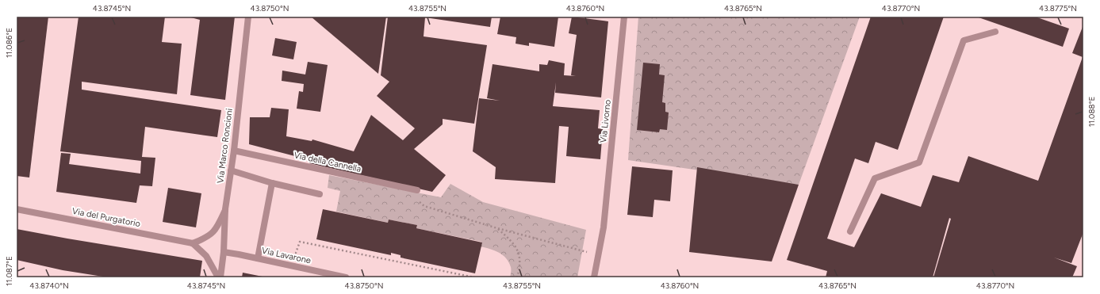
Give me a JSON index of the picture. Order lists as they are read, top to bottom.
{
  "streets": {
    "street": [
      "Via Livorno",
      "Via Marco Roncioni",
      "Via della Cannella",
      "Via del Purgatorio",
      "Via Lavarone"
    ]
  },
  "crossings": [
    ["Via Marco Roncioni", "Via della Cannella"],
    ["Via Marco Roncioni", "Via Lavarone"]
  ],
  "coordinates": [
    "43.8745°N",
    "43.8750°N",
    "43.8755°N",
    "43.8760°N",
    "43.8765°N",
    "43.8770°N",
    "43.8775°N",
    "11.086°E",
    "11.088°E",
    "11.087°E",
    "43.8740°N"
  ]
}
